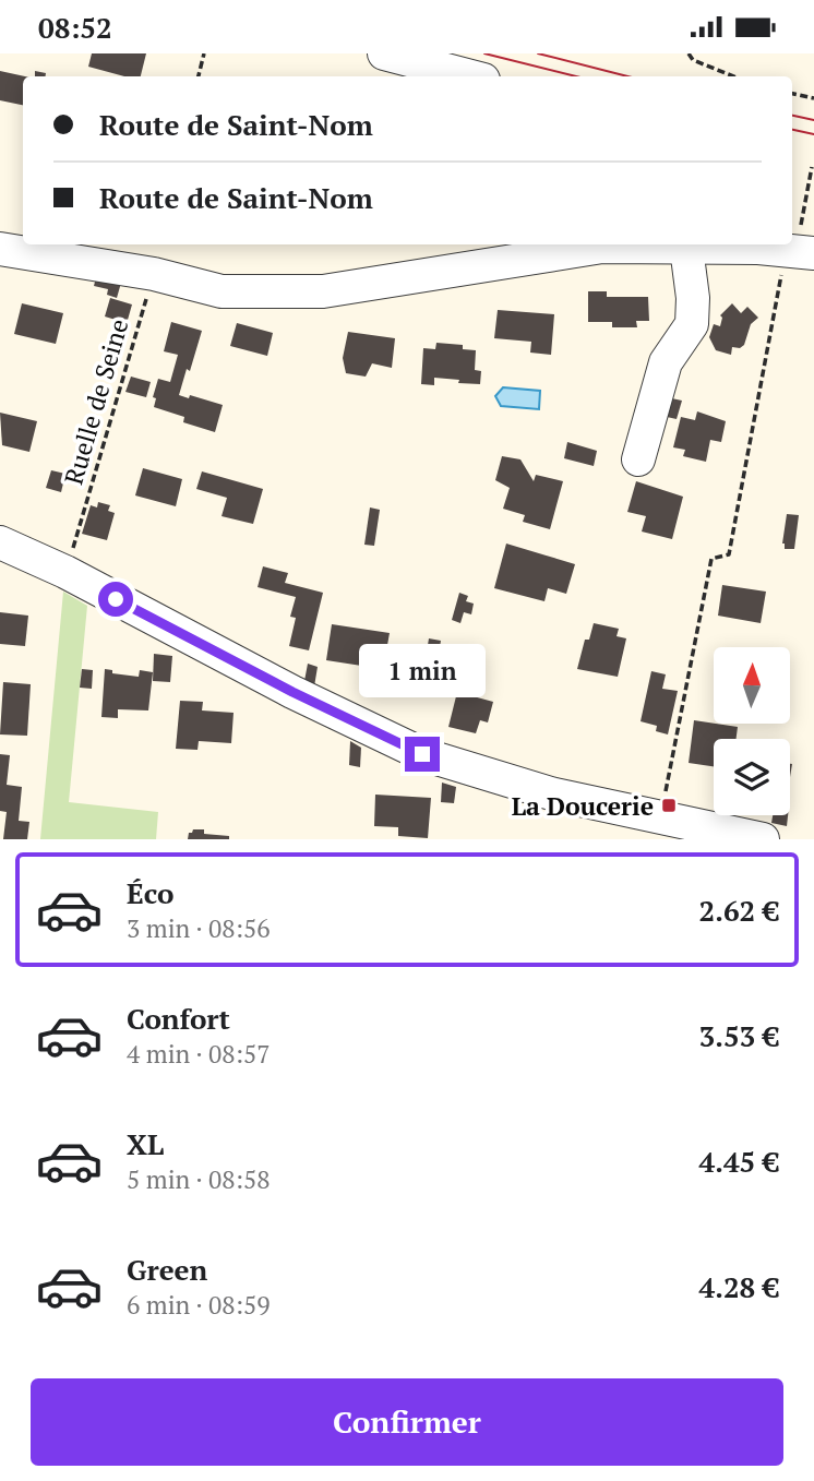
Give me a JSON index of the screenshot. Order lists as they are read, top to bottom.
{
  "streets": {
    "path": ["Ruelle de Seine"]
  },
  "places": {
    "transit": ["La Doucerie"]
  },
  "north": "top",
  "page": {
    "status": "08:52",
    "banner": ["Route de Saint-Nom", "Route de Saint-Nom"],
    "bubble": "1 min",
    "list": [
      {
        "name": "Éco",
        "note": "3 min · 08:56",
        "value": "2.62 €"
      },
      {
        "name": "Confort",
        "note": "4 min · 08:57",
        "value": "3.53 €"
      },
      {
        "name": "XL",
        "note": "5 min · 08:58",
        "value": "4.45 €"
      },
      {
        "name": "Green",
        "note": "6 min · 08:59",
        "value": "4.28 €"
      }
    ],
    "buttons": "Confirmer"
  }
}
